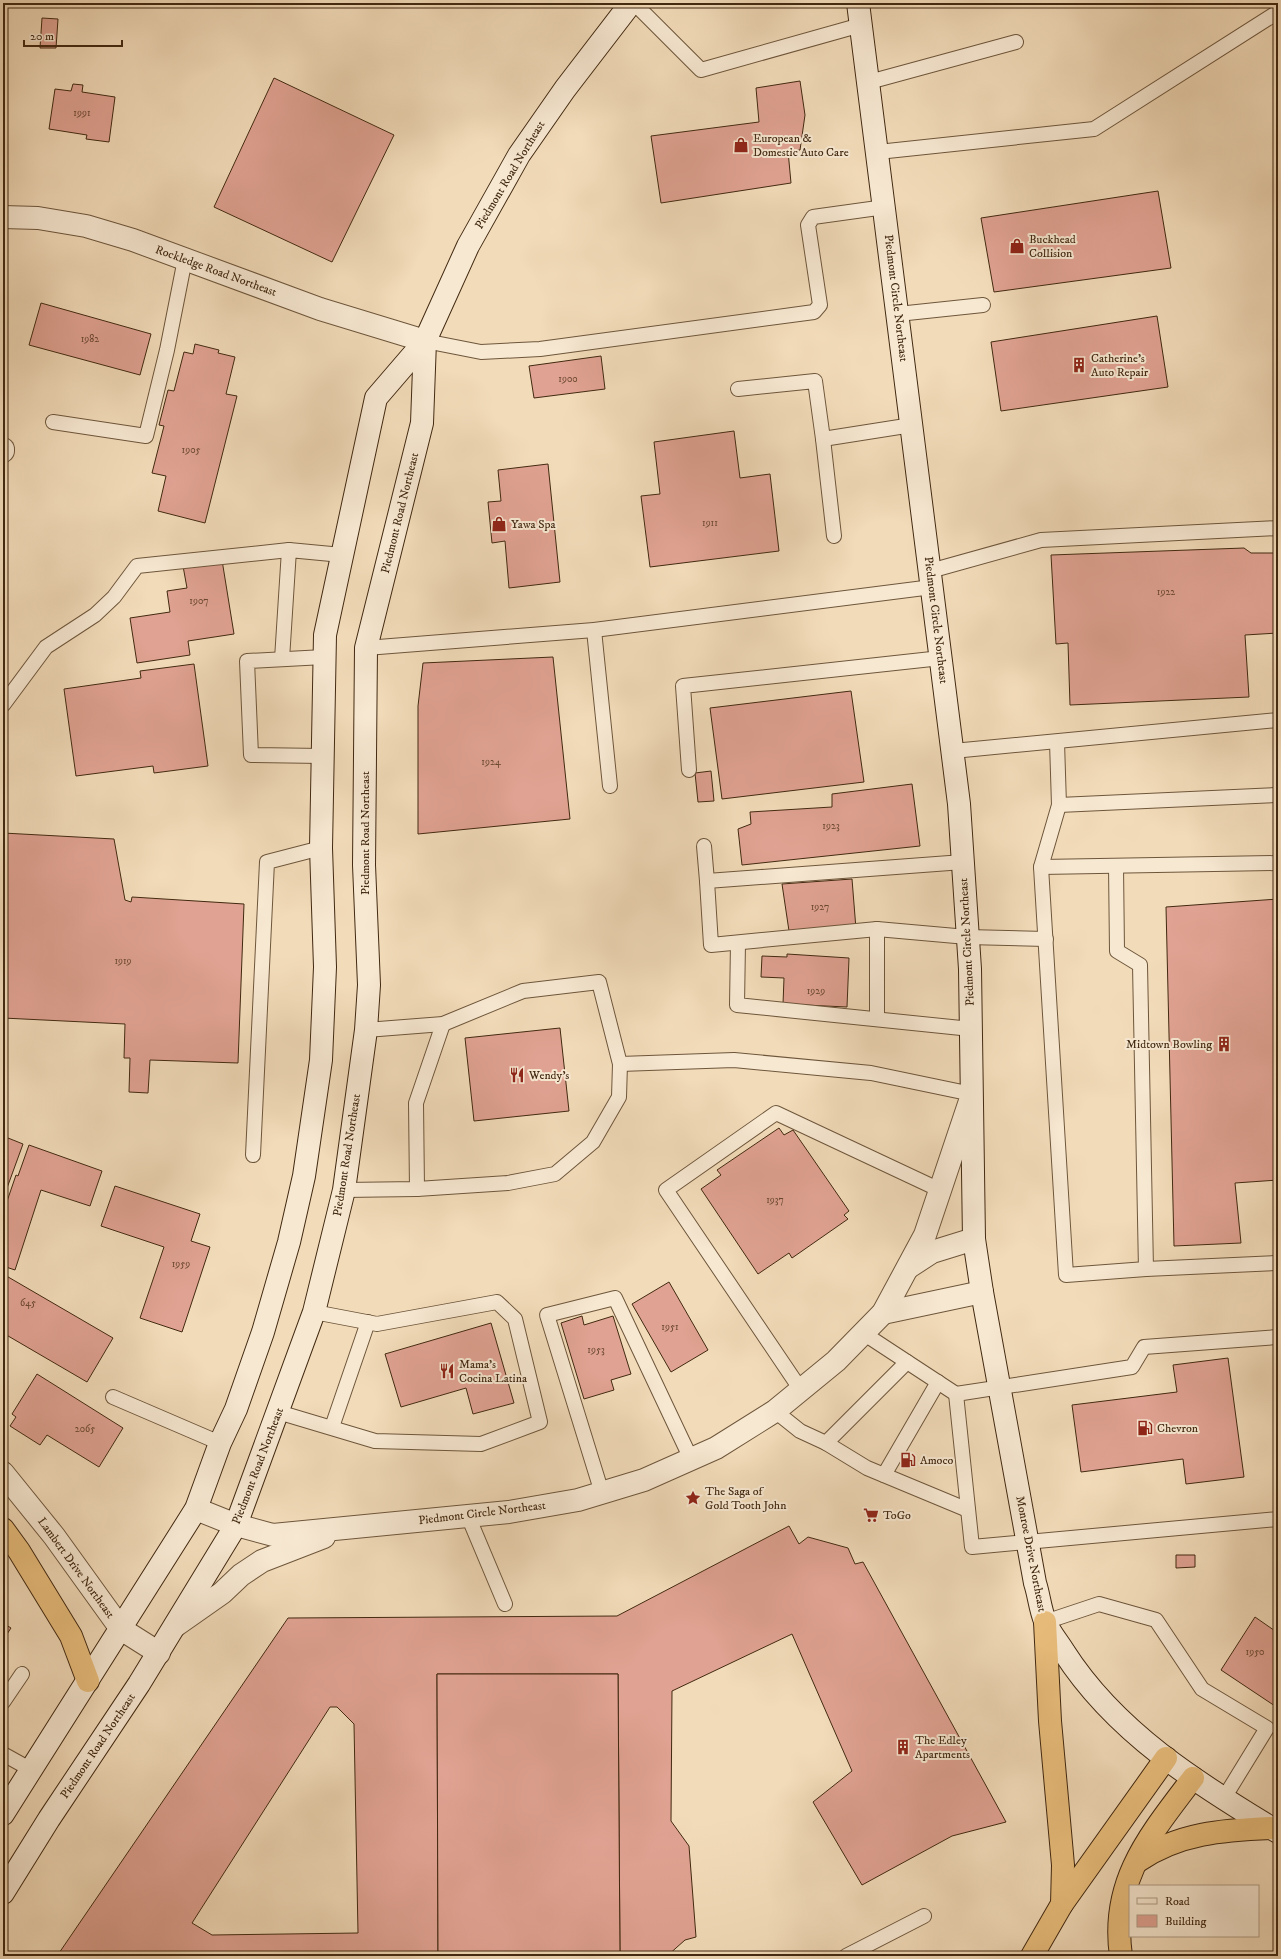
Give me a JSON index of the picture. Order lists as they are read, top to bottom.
{
  "streets": {
    "main road": [
      "Piedmont Road Northeast",
      "Rockledge Road Northeast",
      "Piedmont Circle Northeast",
      "Monroe Drive Northeast",
      "Lambert Drive Northeast"
    ]
  },
  "crossings": [
    ["Piedmont Road Northeast", "Rockledge Road Northeast"],
    ["Piedmont Road Northeast", "Piedmont Circle Northeast"],
    ["Piedmont Road Northeast", "Lambert Drive Northeast"],
    ["Piedmont Circle Northeast", "Monroe Drive Northeast"]
  ],
  "places": {
    "shop": ["European & Domestic Auto Care", "Buckhead Collision", "Yawa Spa"],
    "building": ["Catherine's Auto Repair", "Midtown Bowling", "The Edley Apartments"],
    "restaurant": ["Wendy's", "Mama's Cocina Latina"],
    "fuel station": ["Chevron", "Amoco"],
    "place": ["The Saga of Gold Tooth John"],
    "supermarket": ["ToGo"]
  },
  "house_numbers": [
    "1991",
    "1982",
    "1900",
    "1905",
    "1911",
    "1922",
    "1907",
    "1924",
    "1923",
    "1927",
    "1919",
    "1929",
    "1937",
    "1959",
    "645",
    "1951",
    "1953",
    "2065",
    "1950"
  ],
  "legend": ["Road", "Building"],
  "scale_bar": "20 m"
}
